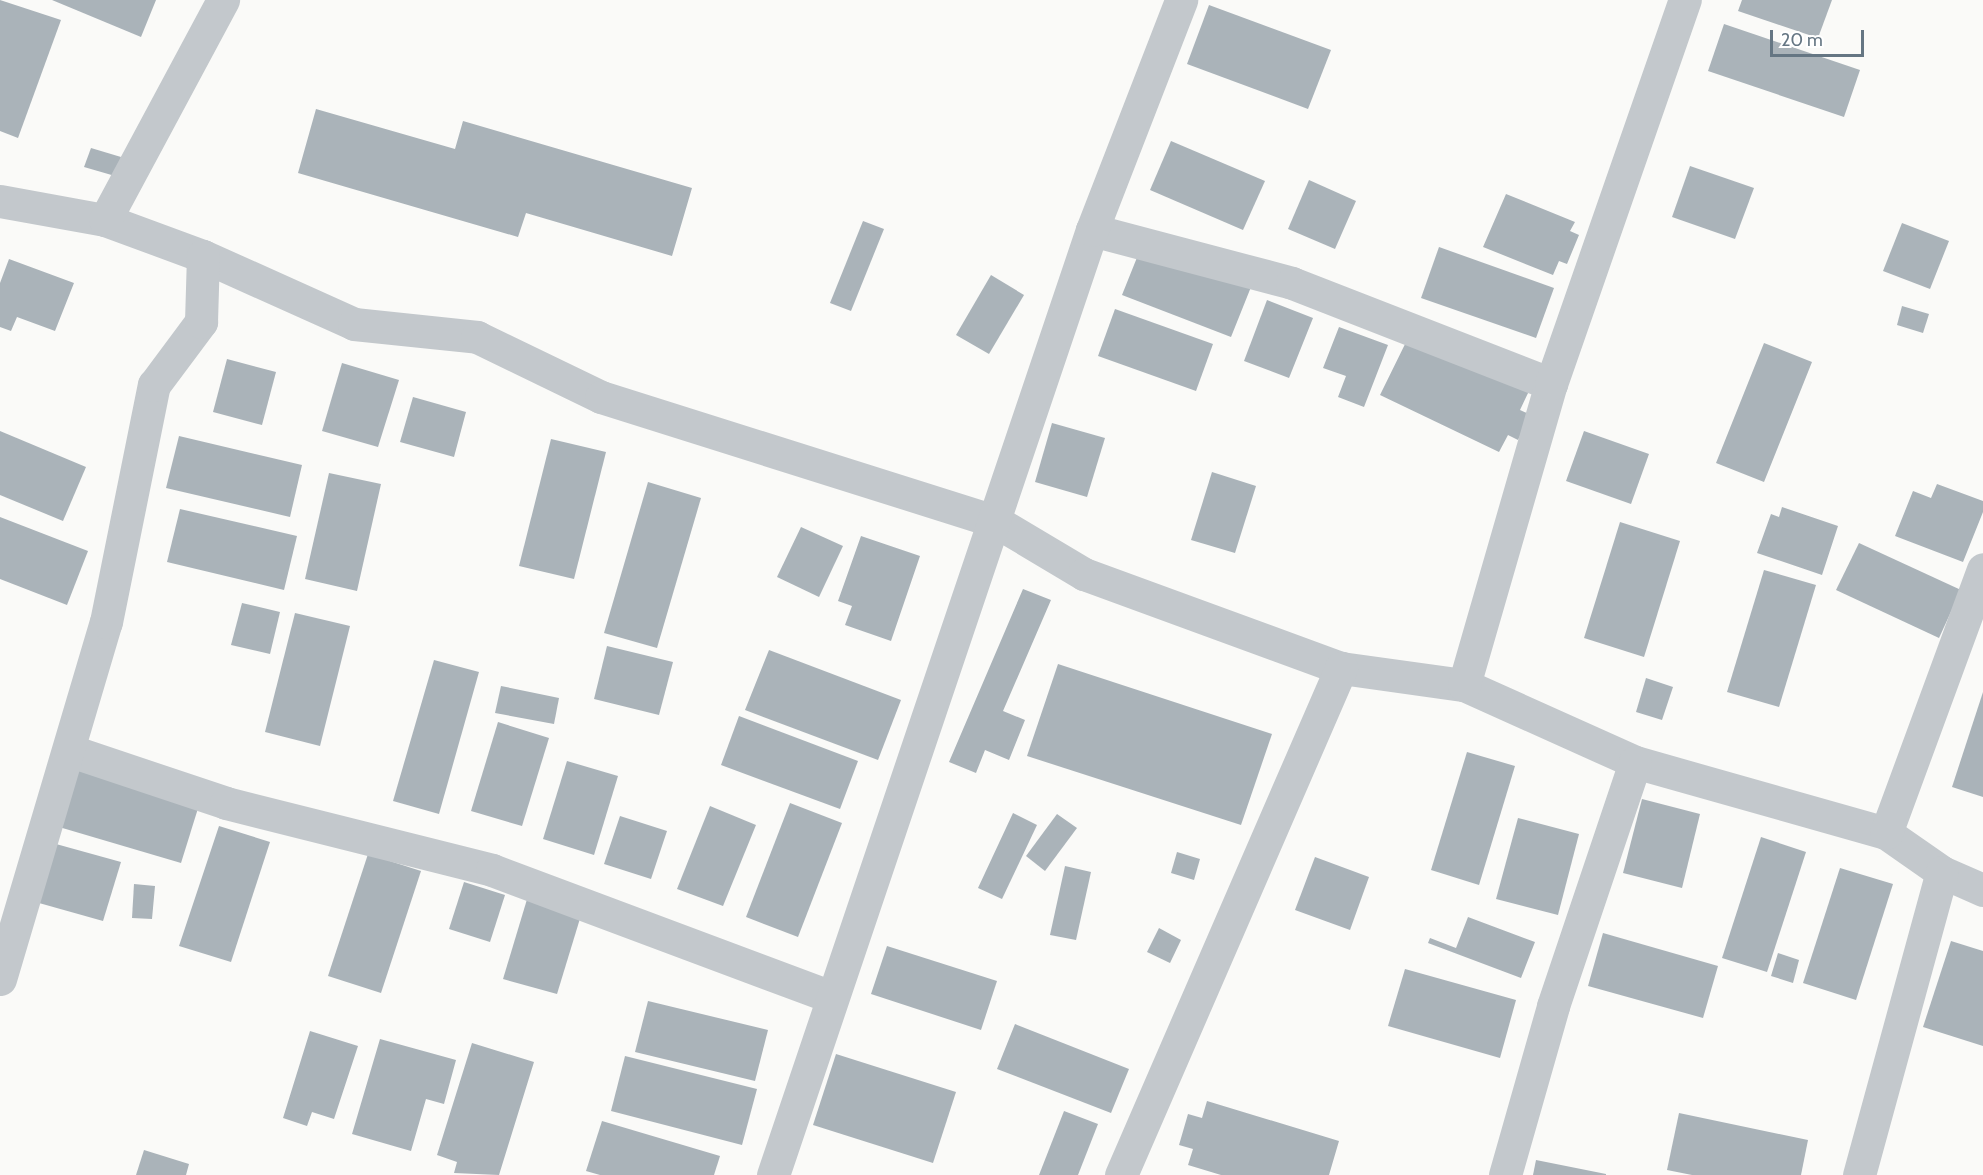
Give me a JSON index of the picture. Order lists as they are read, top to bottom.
{
  "scale_bar": "20 m"
}
